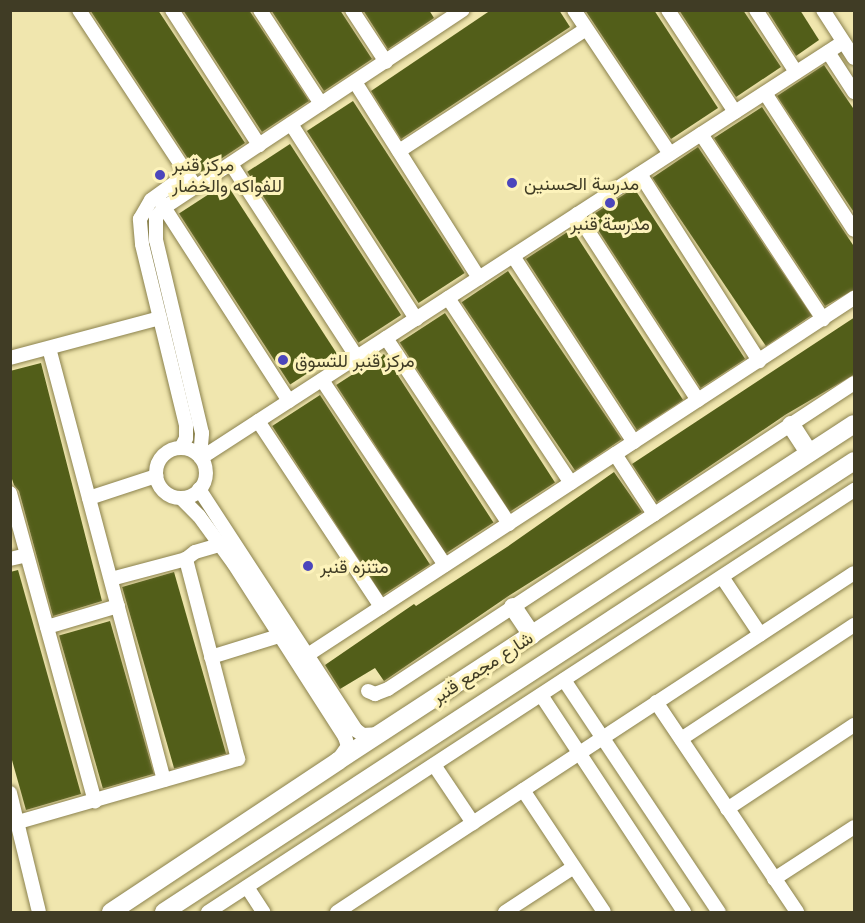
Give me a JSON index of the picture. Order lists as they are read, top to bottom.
{
  "streets": {
    "main road": ["شارع مجمع قنبر"]
  },
  "places": [
    "مركز قنبر للفواكه والخضار",
    "مدرسة الحسنين",
    "مدرسة قنبر",
    "مركز قنبر للتسوق",
    "متنزه قنبر"
  ]
}
